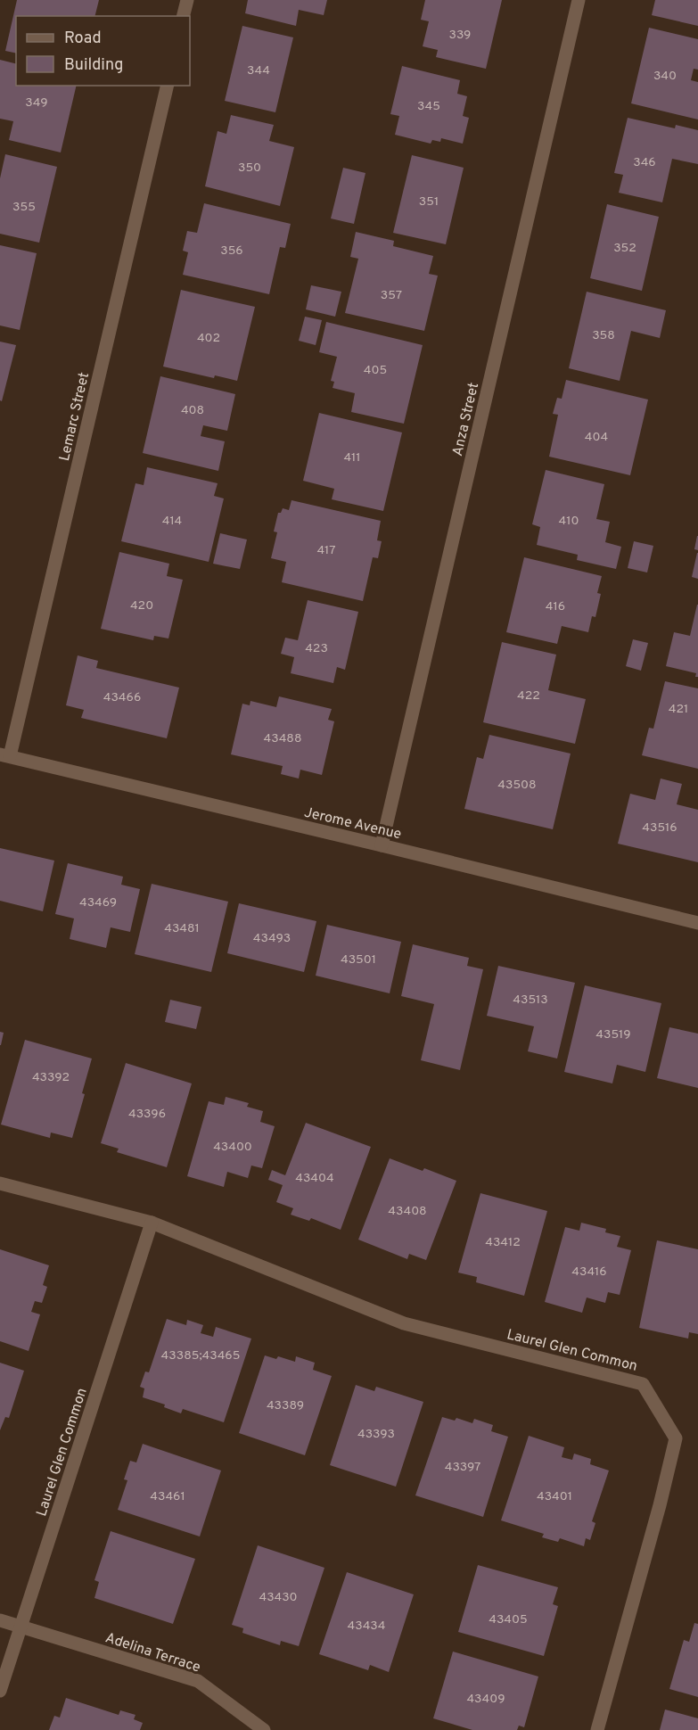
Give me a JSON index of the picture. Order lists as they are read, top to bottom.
{
  "streets": {
    "street": [
      "Lemarc Street",
      "Anza Street",
      "Jerome Avenue",
      "Laurel Glen Common",
      "Adelina Terrace"
    ]
  },
  "crossings": [
    ["Lemarc Street", "Jerome Avenue"],
    ["Anza Street", "Jerome Avenue"],
    ["Laurel Glen Common", "Adelina Terrace"]
  ],
  "house_numbers": [
    "339",
    "344",
    "340",
    "349",
    "345",
    "346",
    "350",
    "351",
    "355",
    "352",
    "356",
    "357",
    "358",
    "402",
    "405",
    "408",
    "404",
    "411",
    "414",
    "410",
    "417",
    "420",
    "416",
    "423",
    "422",
    "43466",
    "421",
    "43488",
    "43508",
    "43516",
    "43469",
    "43481",
    "43493",
    "43501",
    "43513",
    "43519",
    "43392",
    "43396",
    "43400",
    "43404",
    "43408",
    "43412",
    "43416",
    "43385;43465",
    "43389",
    "43393",
    "43397",
    "43461",
    "43401",
    "43430",
    "43405",
    "43434",
    "43409"
  ],
  "legend": ["Road", "Building"]
}
